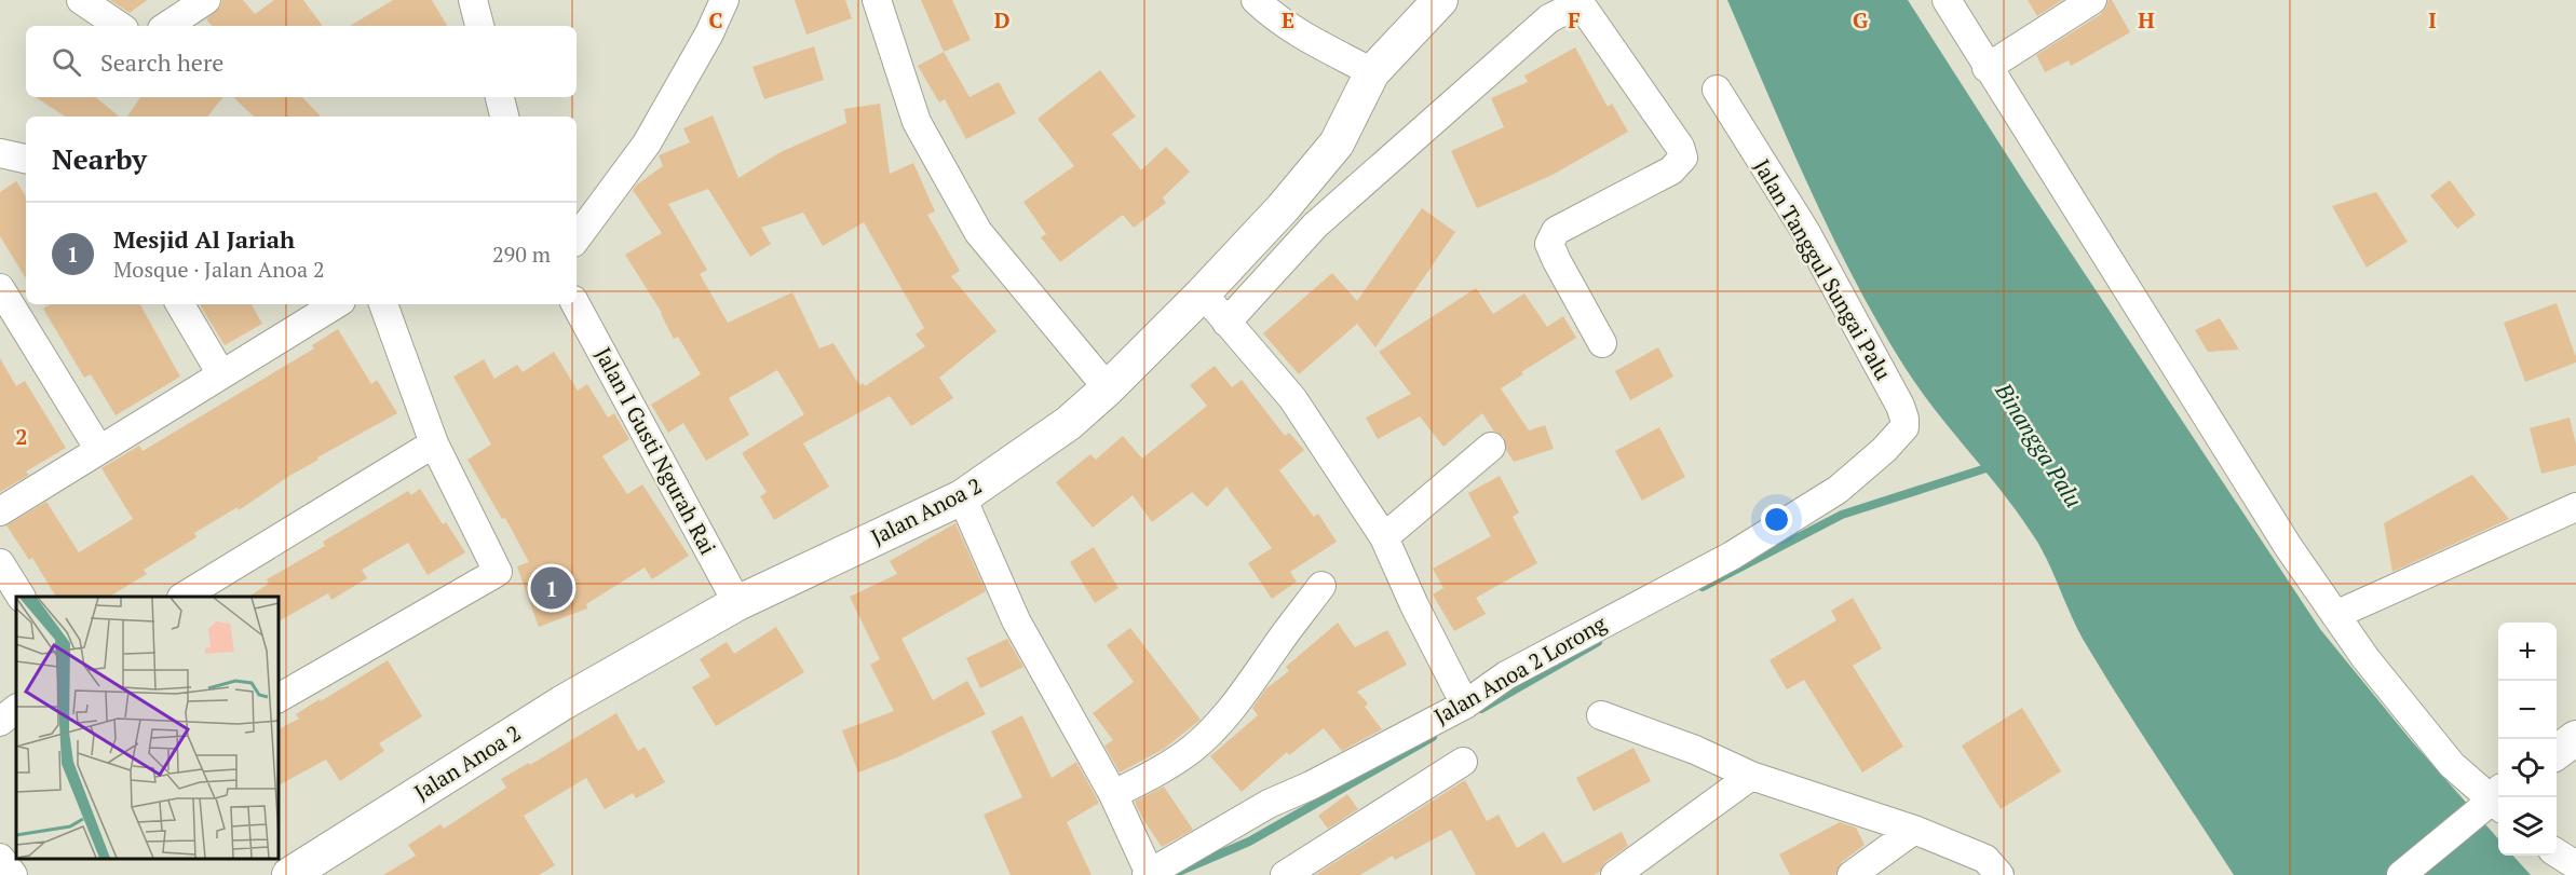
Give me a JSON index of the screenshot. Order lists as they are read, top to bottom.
{
  "streets": {
    "street": [
      "Jalan Tanggul Sungai Palu",
      "Jalan I Gusti Ngurah Rai",
      "Jalan Anoa 2",
      "Jalan Anoa 2 Lorong"
    ]
  },
  "crossings": [
    ["Jalan Tanggul Sungai Palu", "Jalan Anoa 2 Lorong"],
    ["Jalan I Gusti Ngurah Rai", "Jalan Anoa 2"]
  ],
  "water": ["Binangga Palu"],
  "page": {
    "search": "Search here",
    "heading": "Nearby",
    "list": [
      {
        "mark": "1",
        "name": "Mesjid Al Jariah",
        "note": "Mosque · Jalan Anoa 2",
        "value": "290 m"
      }
    ],
    "pins": "1",
    "map_buttons": ["+", "−"]
  },
  "grid": {
    "columns": [
      "C",
      "D",
      "E",
      "F",
      "G",
      "H",
      "I"
    ],
    "rows": ["2"]
  }
}
